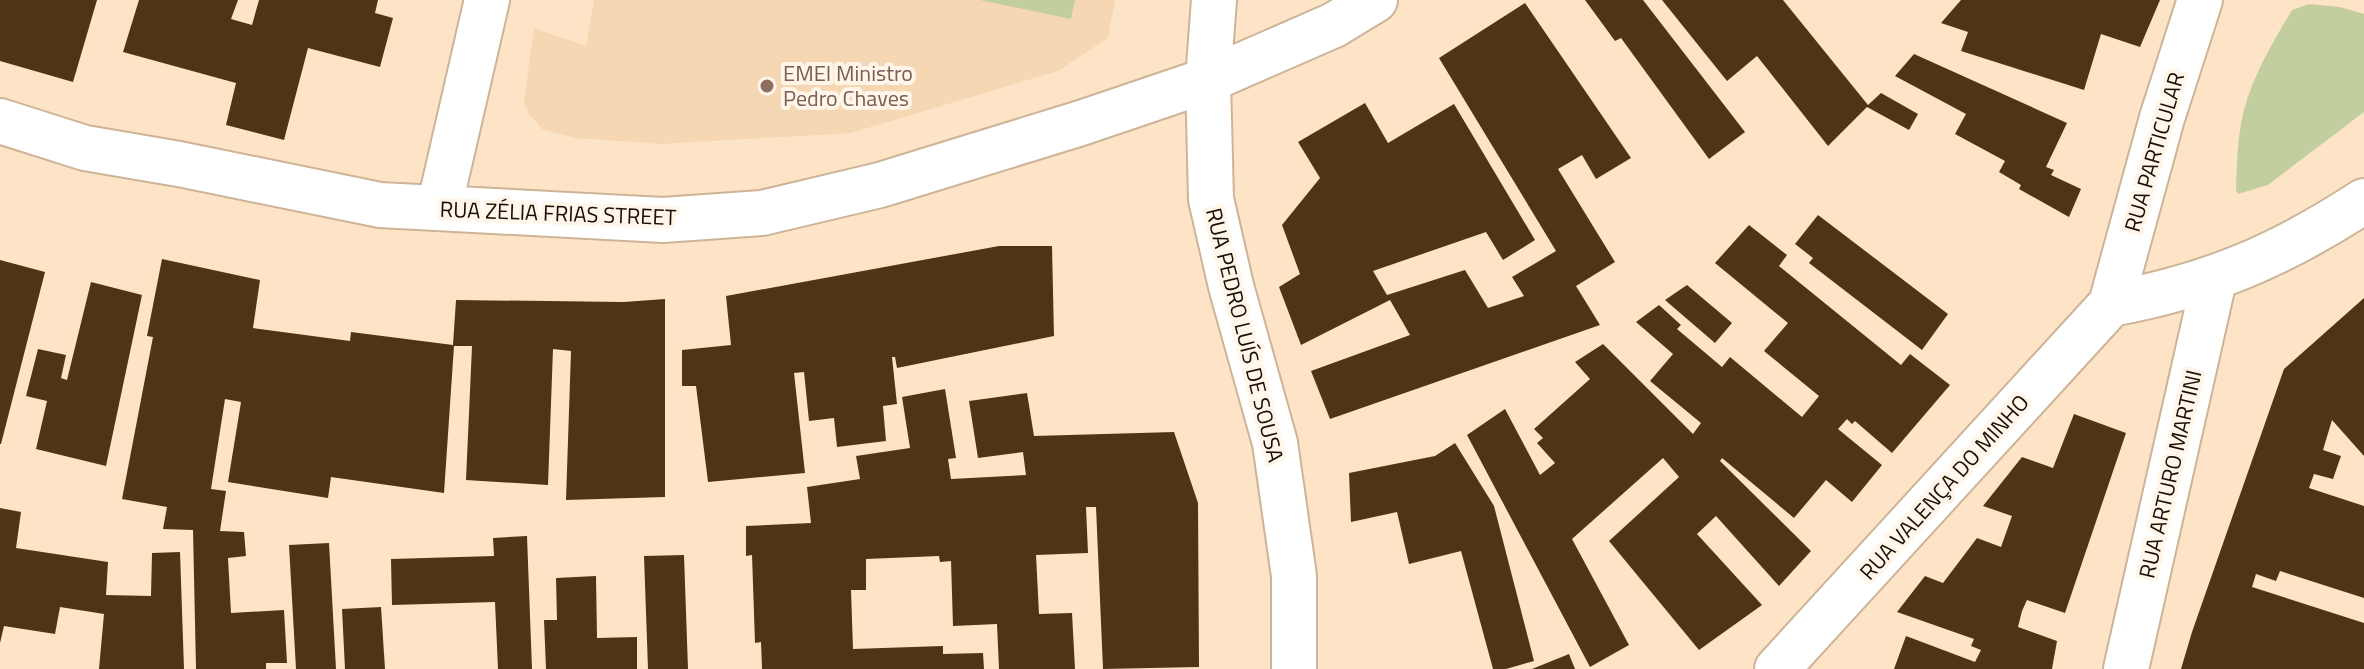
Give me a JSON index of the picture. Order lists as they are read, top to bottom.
{
  "streets": {
    "street": [
      "RUA PARTICULAR",
      "RUA ZÉLIA FRIAS STREET",
      "RUA PEDRO LUÍS DE SOUSA",
      "RUA ARTURO MARTINI",
      "RUA VALENÇA DO MINHO"
    ]
  },
  "crossings": [
    ["RUA PARTICULAR", "RUA VALENÇA DO MINHO"],
    ["RUA ZÉLIA FRIAS STREET", "RUA PEDRO LUÍS DE SOUSA"]
  ],
  "places": ["EMEI Ministro Pedro Chaves"]
}
